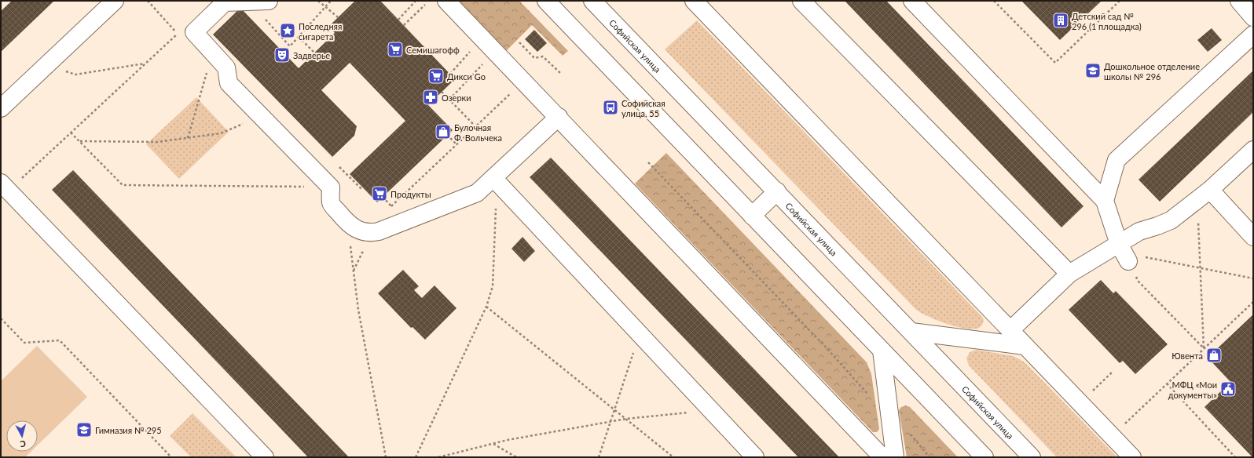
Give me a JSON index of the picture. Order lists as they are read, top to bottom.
{
  "streets": {
    "street": ["Софийская улица"]
  },
  "places": {
    "building": ["Детский сад № 296 (1 площадка)"],
    "place": ["Последняя сигарета"],
    "supermarket": ["Семишагофф", "Дикси Go", "Продукты"],
    "theatre": ["Задверье"],
    "school or university": ["Дошкольное отделение школы № 296", "Гимназия № 295"],
    "pharmacy": ["Озерки"],
    "bus stop": ["Софийская улица, 55"],
    "shop": ["Булочная Ф. Вольчека", "Ювента"],
    "public building": ["МФЦ «Мои документы»"]
  },
  "north": "bottom"
}
